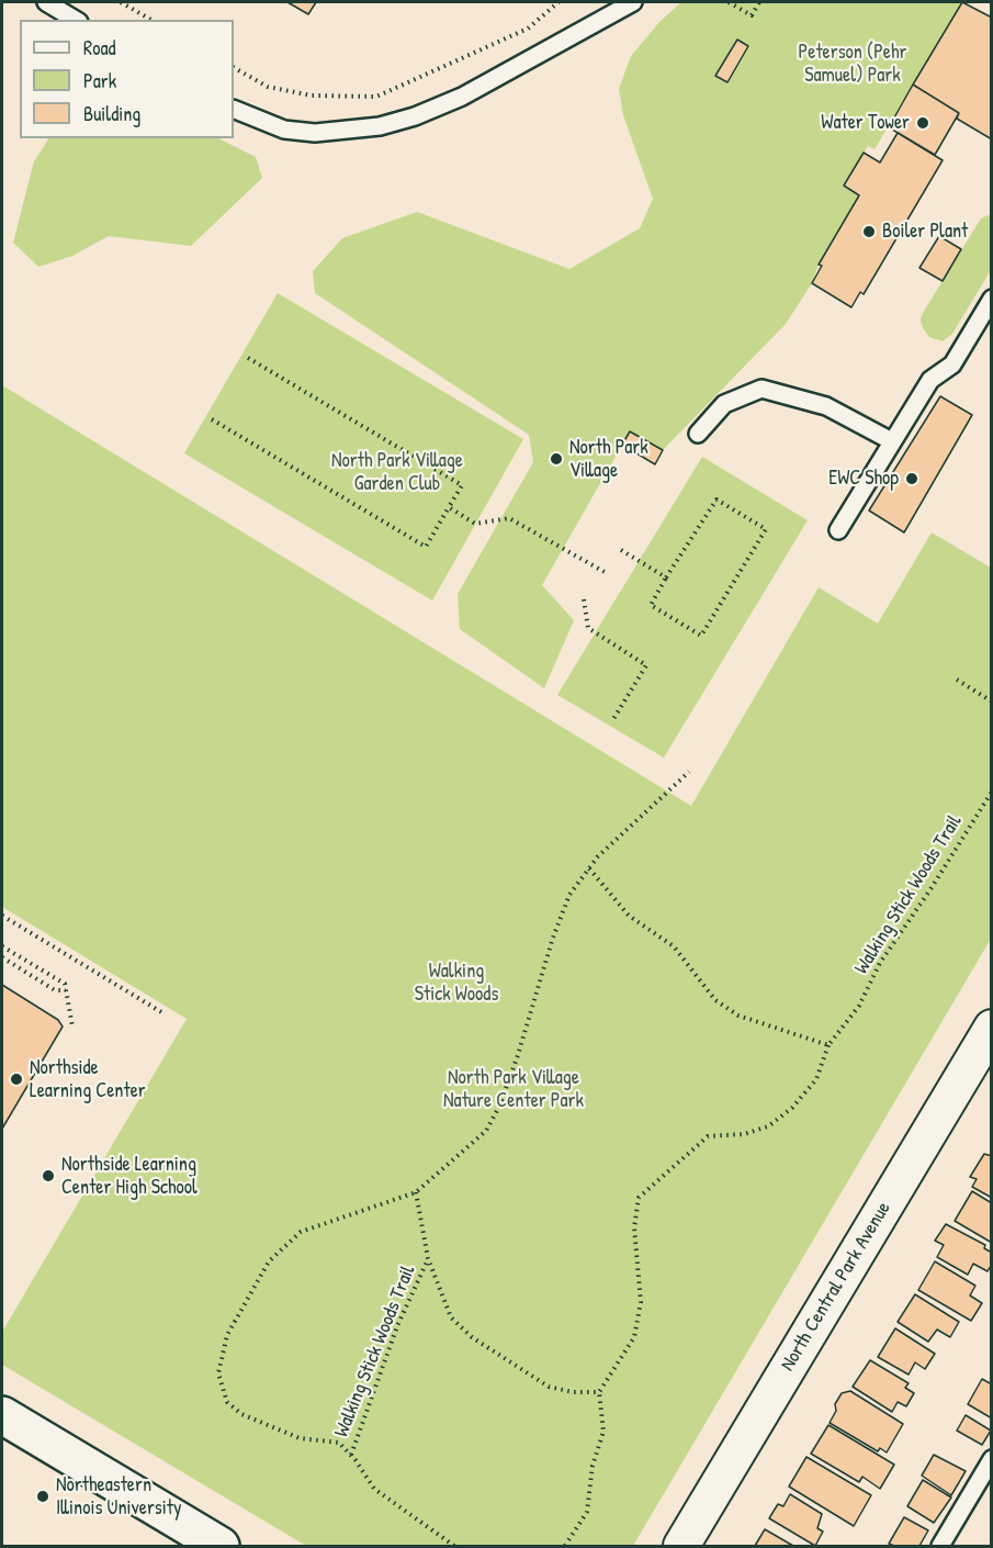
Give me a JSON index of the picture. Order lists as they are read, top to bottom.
{
  "streets": {
    "street": ["North Central Park Avenue"],
    "path": ["Walking Stick Woods Trail"]
  },
  "parks": [
    "Peterson (Pehr Samuel) Park",
    "North Park Village Garden Club",
    "Walking Stick Woods",
    "North Park Village Nature Center Park"
  ],
  "places": [
    "Water Tower",
    "Boiler Plant",
    "North Park Village",
    "EWC Shop",
    "Northside Learning Center",
    "Northside Learning Center High School",
    "Northeastern Illinois University"
  ],
  "legend": ["Road", "Park", "Building"]
}
